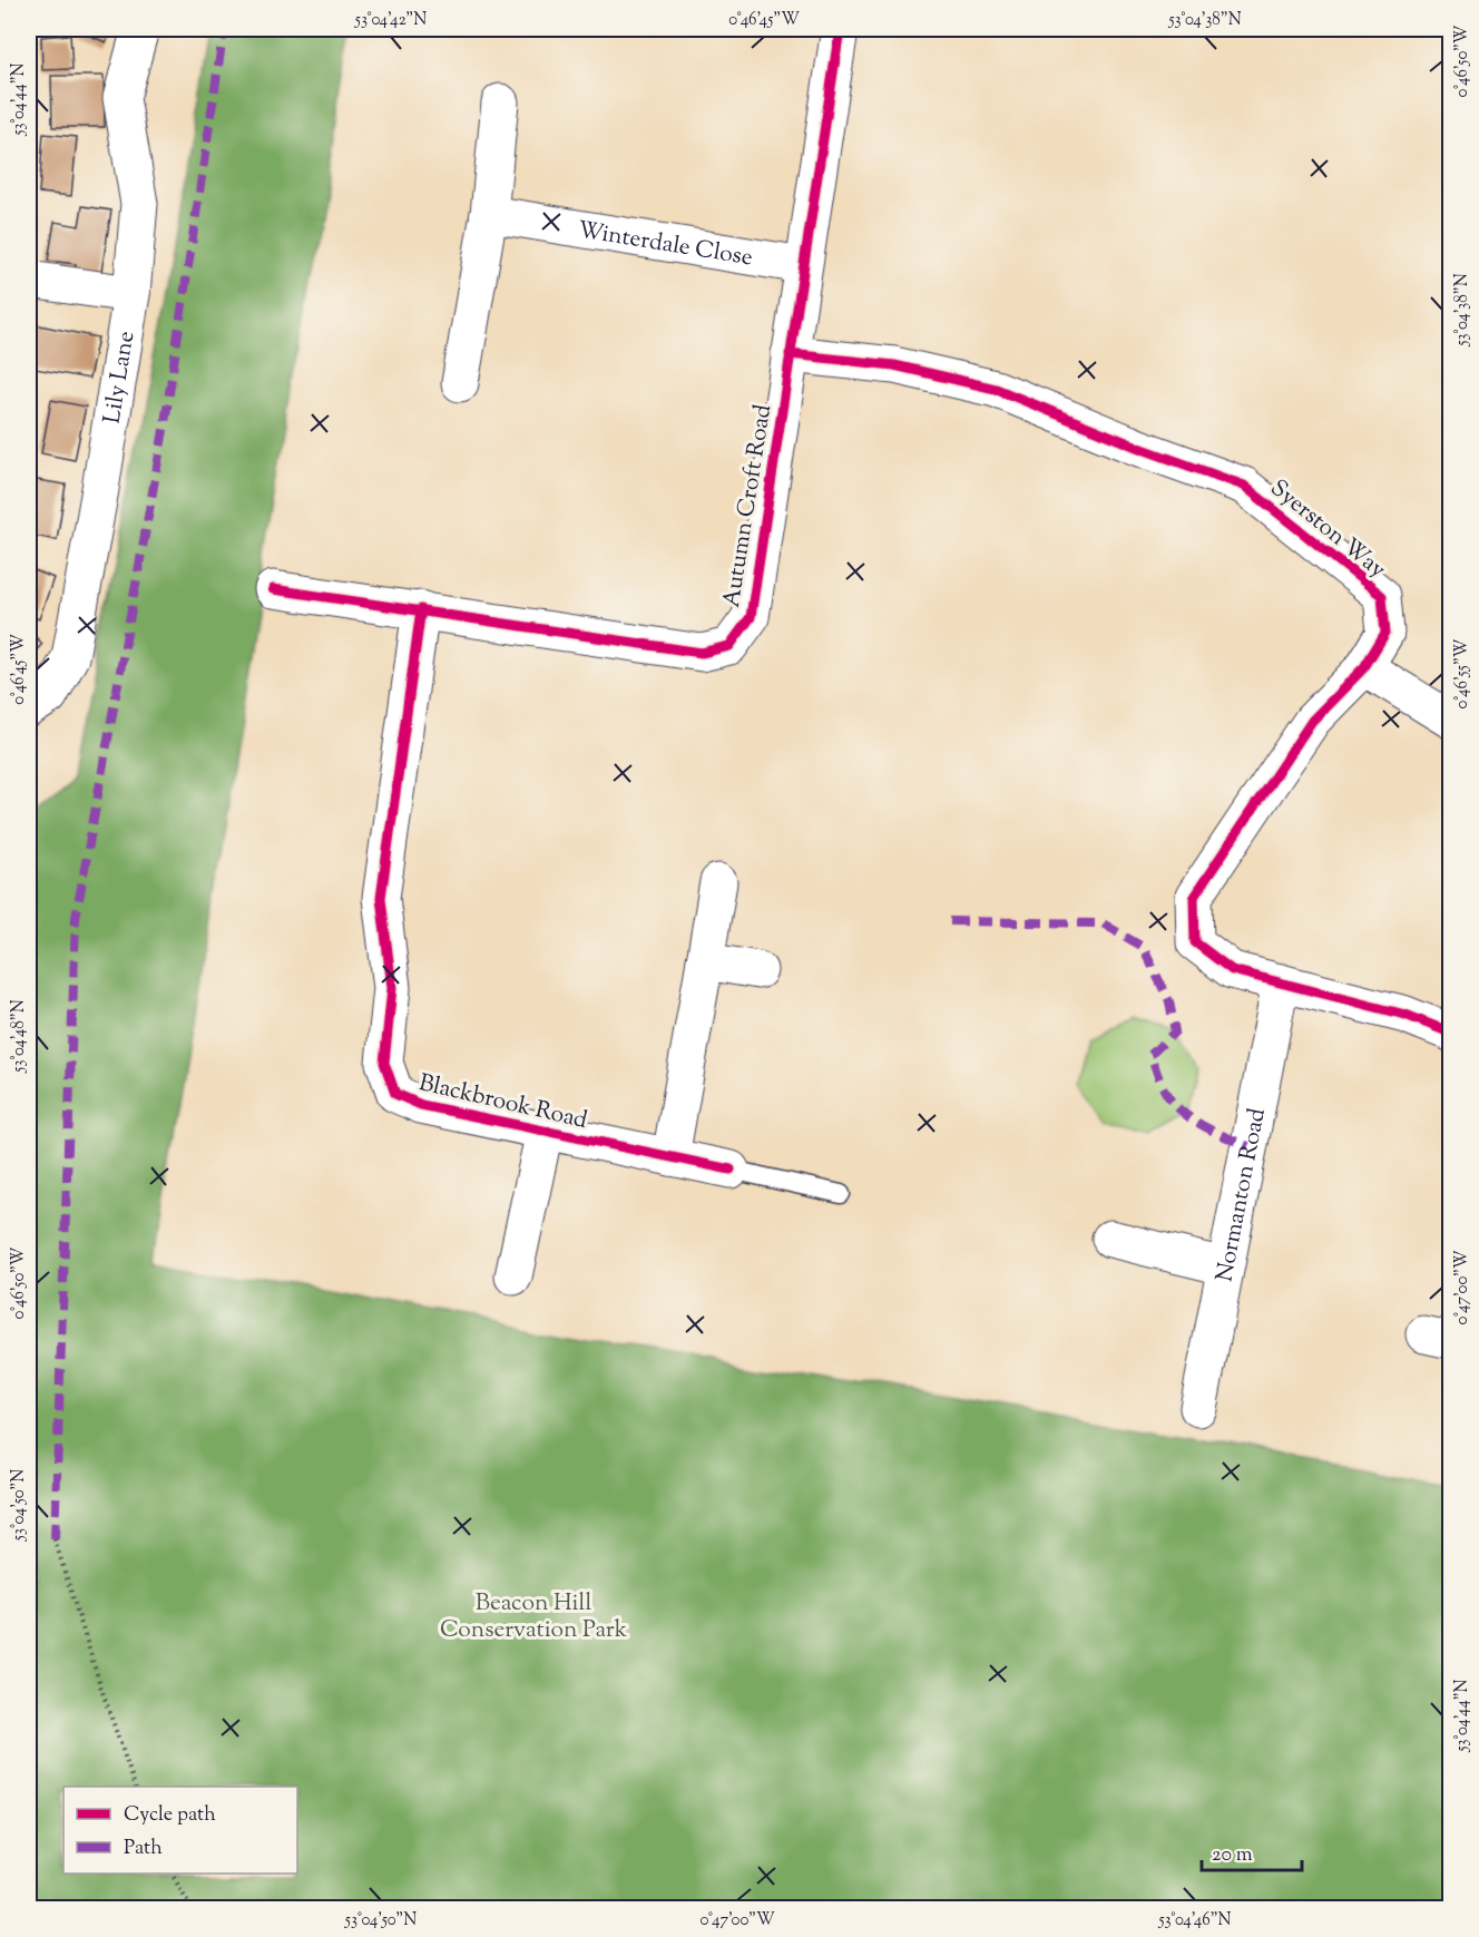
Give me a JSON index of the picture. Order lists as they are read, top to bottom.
{
  "streets": {
    "street": [
      "Winterdale Close",
      "Lily Lane",
      "Autumn Croft Road",
      "Syerston Way",
      "Blackbrook Road",
      "Normanton Road"
    ]
  },
  "crossings": [
    ["Winterdale Close", "Autumn Croft Road"],
    ["Autumn Croft Road", "Syerston Way"],
    ["Autumn Croft Road", "Blackbrook Road"],
    ["Syerston Way", "Normanton Road"]
  ],
  "parks": ["Beacon Hill Conservation Park"],
  "legend": ["Cycle path", "Path"],
  "scale_bar": "20 m",
  "coordinates": [
    "53°04'42\"N",
    "0°46'45\"W",
    "53°04'38\"N",
    "0°46'50\"W",
    "53°04'44\"N",
    "0°46'55\"W",
    "53°04'48\"N",
    "0°47'00\"W",
    "53°04'50\"N",
    "53°04'46\"N"
  ]
}
